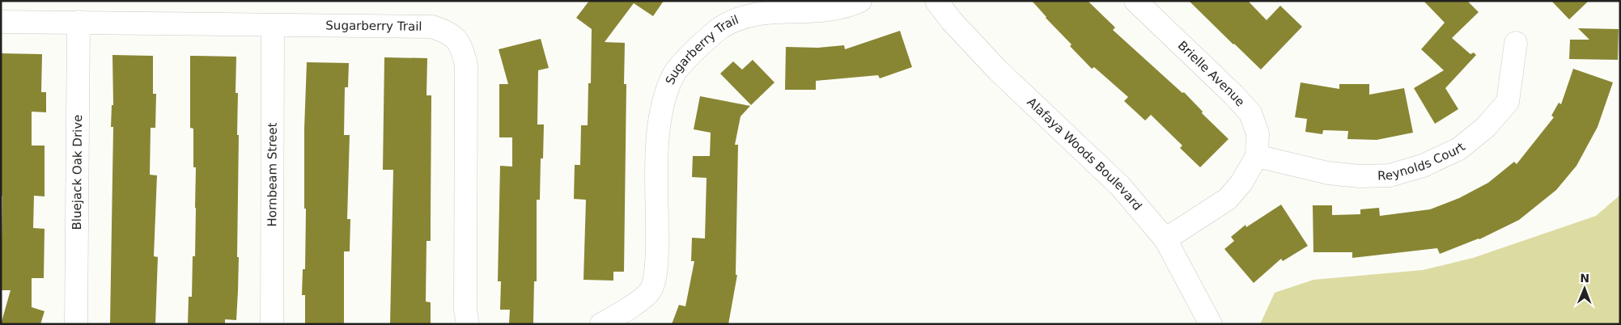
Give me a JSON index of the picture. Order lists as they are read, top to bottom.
{
  "streets": {
    "street": [
      "Sugarberry Trail",
      "Brielle Avenue",
      "Alafaya Woods Boulevard",
      "Reynolds Court",
      "Bluejack Oak Drive",
      "Hornbeam Street"
    ]
  },
  "crossings": [
    ["Sugarberry Trail", "Bluejack Oak Drive"],
    ["Sugarberry Trail", "Hornbeam Street"],
    ["Brielle Avenue", "Alafaya Woods Boulevard"],
    ["Brielle Avenue", "Reynolds Court"]
  ],
  "north": "top"
}
